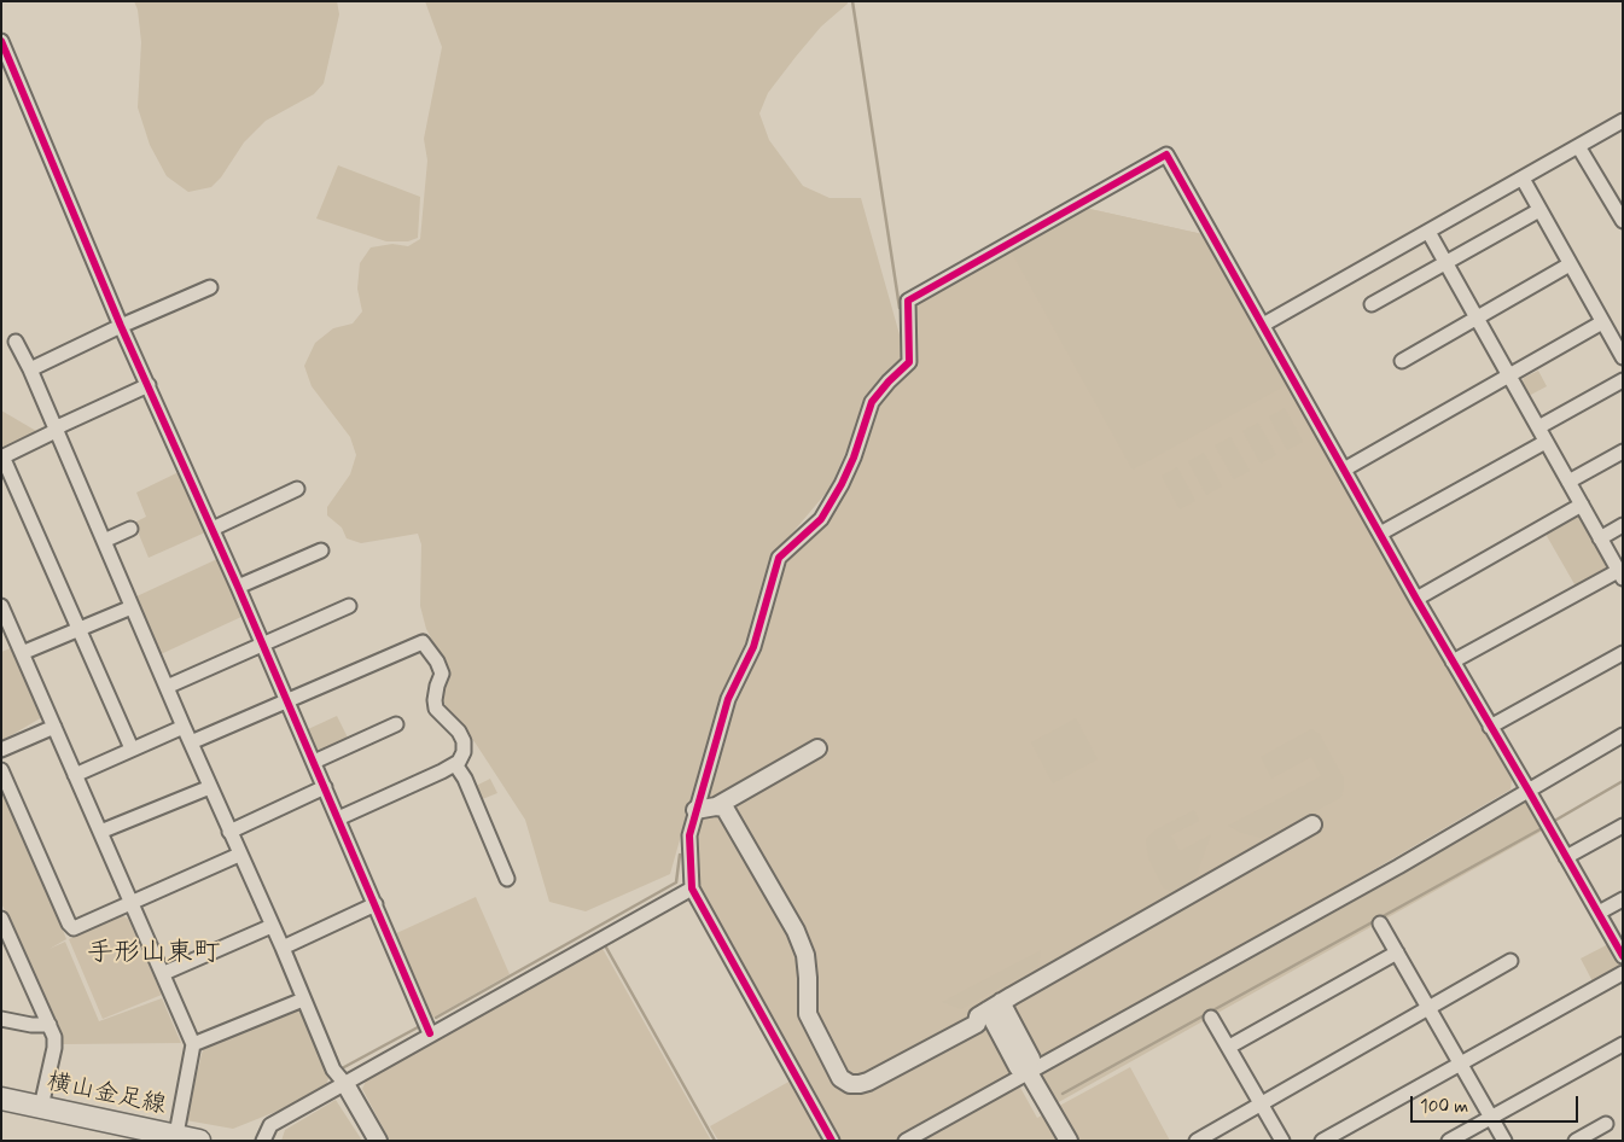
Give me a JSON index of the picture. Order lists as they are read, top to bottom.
{
  "streets": {
    "main road": ["横山金足線"]
  },
  "districts": ["手形山東町"],
  "scale_bar": "100 m"
}
